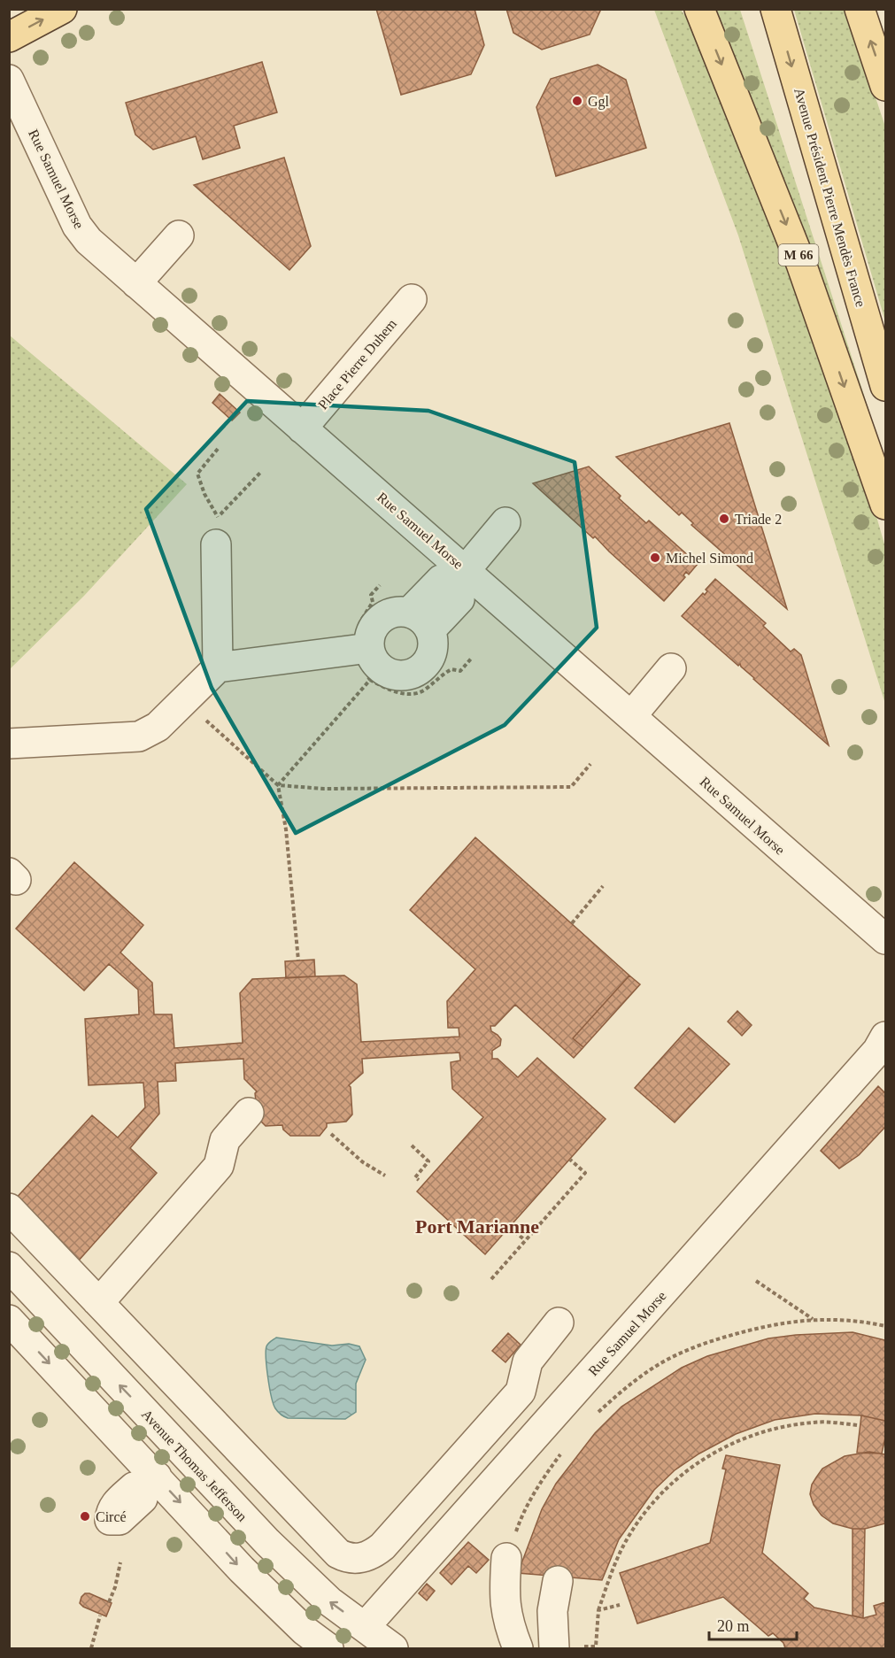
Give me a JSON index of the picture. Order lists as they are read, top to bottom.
{
  "streets": {
    "main road": ["Avenue Président Pierre Mendès France", "M 66"],
    "street": ["Rue Samuel Morse", "Place Pierre Duhem", "Avenue Thomas Jefferson"]
  },
  "crossings": [
    ["Rue Samuel Morse", "Place Pierre Duhem"],
    ["Rue Samuel Morse", "Avenue Thomas Jefferson"]
  ],
  "districts": ["Port Marianne"],
  "places": [
    "Ggl",
    "Triade 2",
    "Michel Simond",
    "Circé"
  ],
  "scale_bar": "20 m"
}
